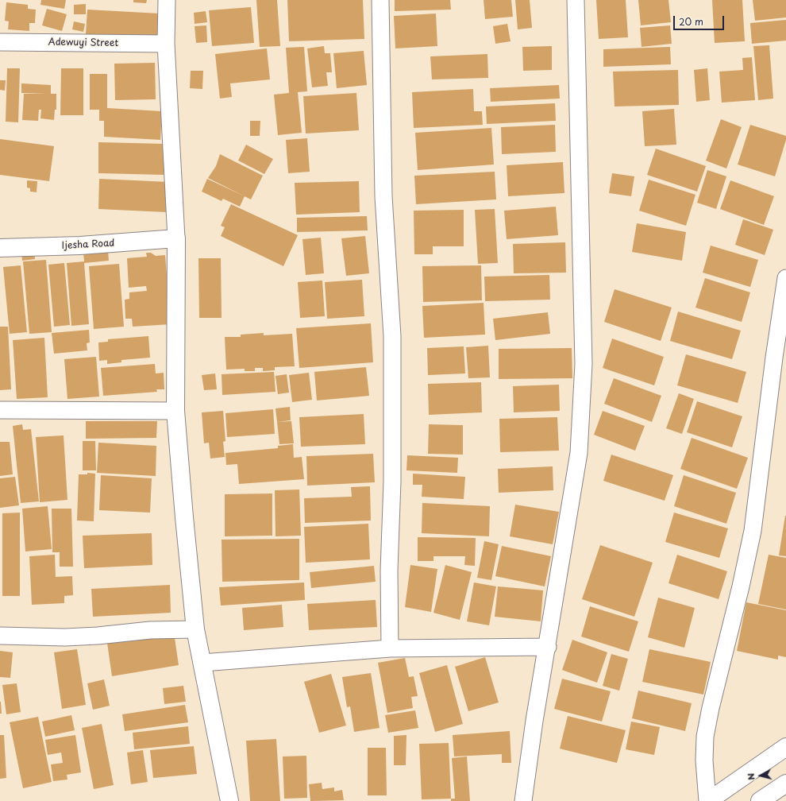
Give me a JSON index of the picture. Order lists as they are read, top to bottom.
{
  "streets": {
    "main road": ["Ijesha Road"],
    "street": ["Adewuyi Street"]
  },
  "scale_bar": "20 m",
  "north": "left"
}
